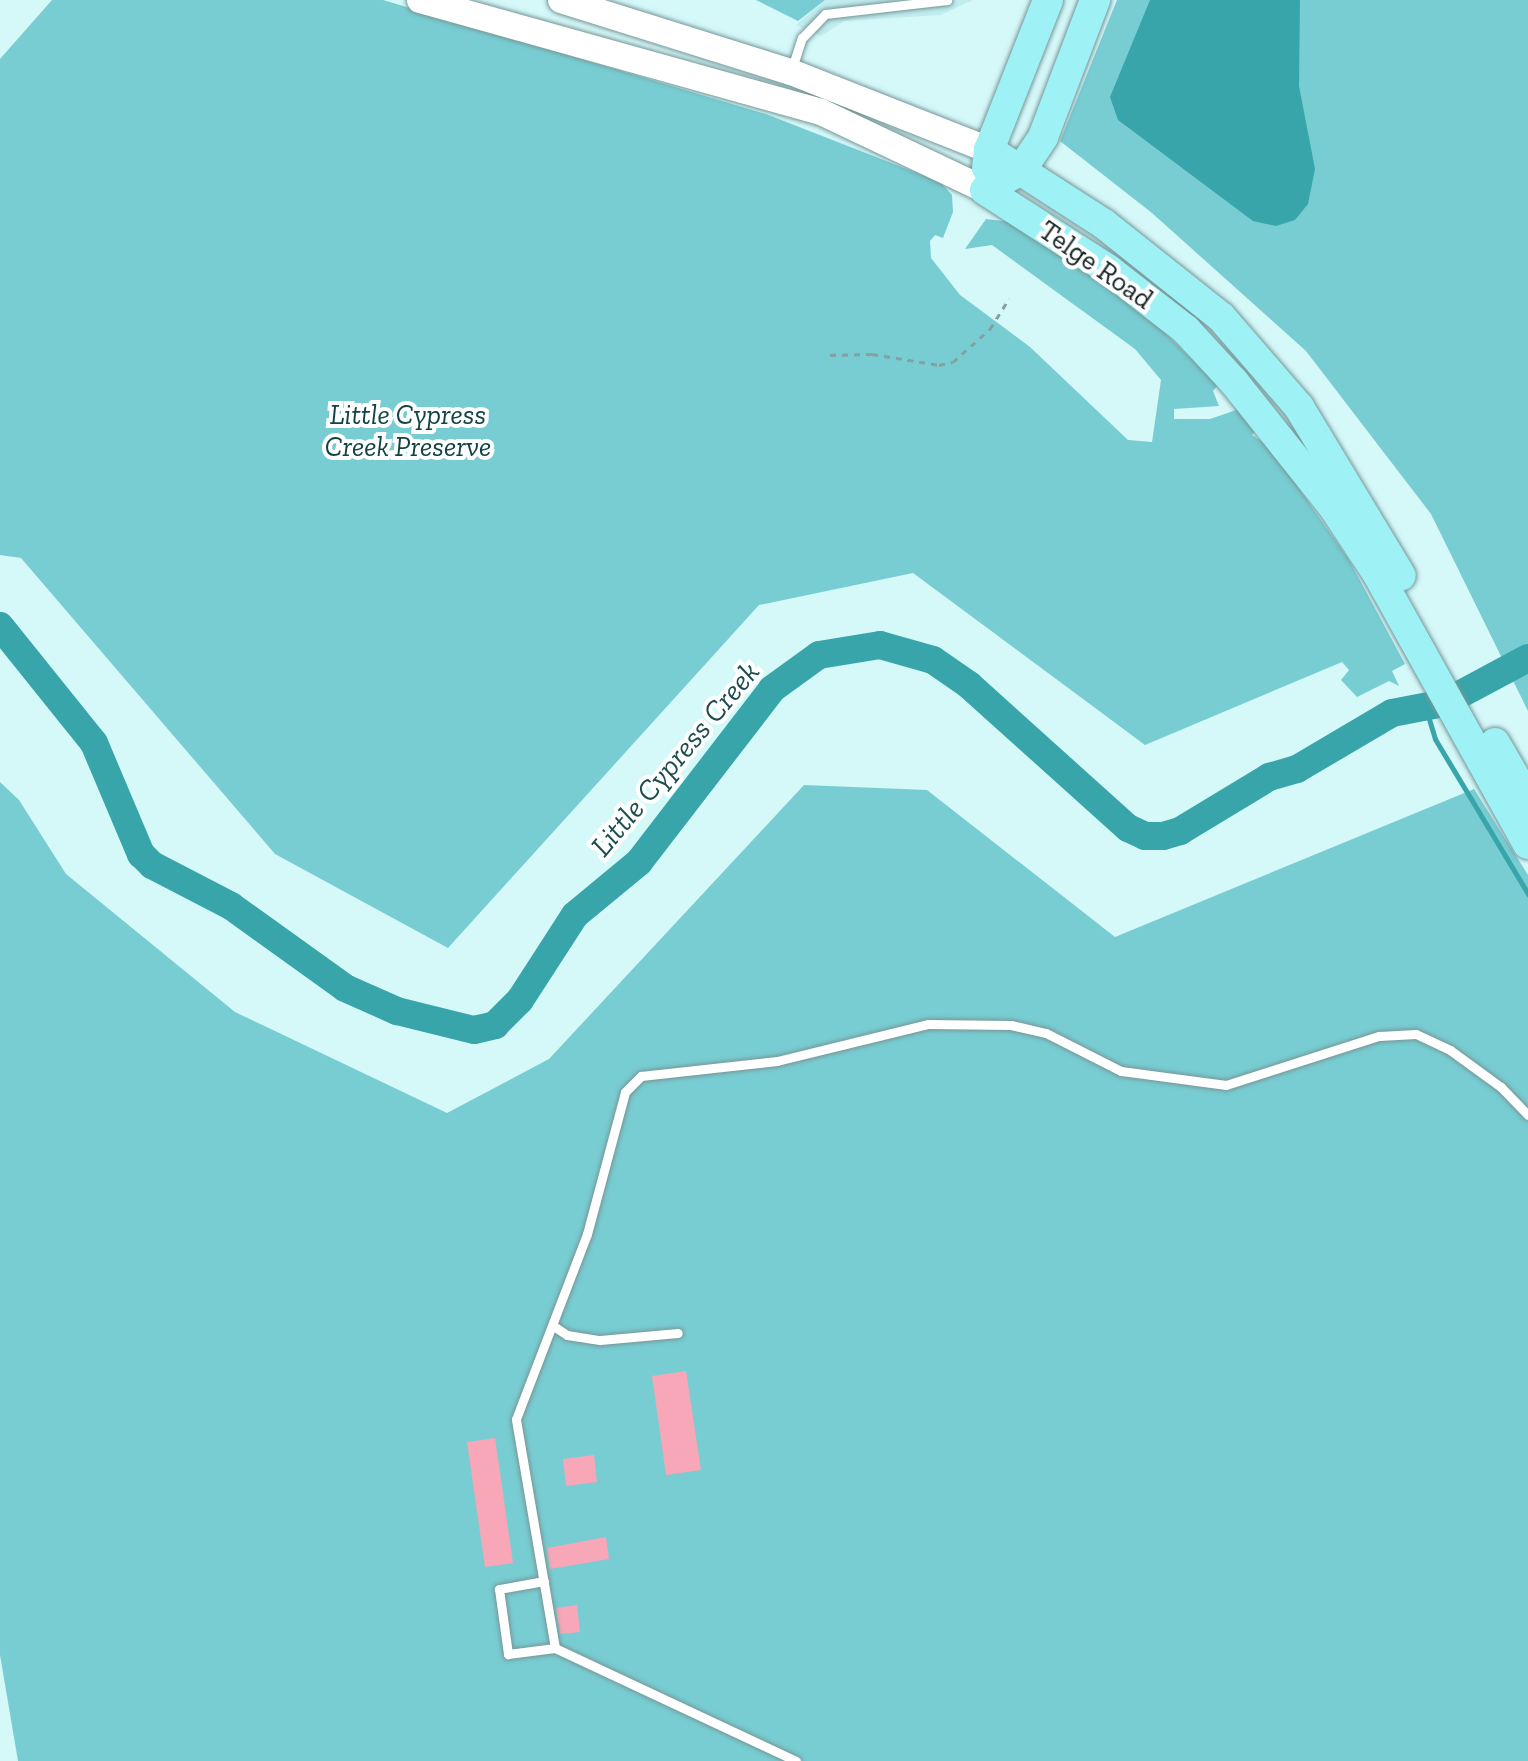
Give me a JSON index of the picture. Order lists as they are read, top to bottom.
{
  "streets": {
    "main road": ["Telge Road"]
  },
  "water": ["Little Cypress Creek"],
  "parks": ["Little Cypress Creek Preserve"]
}
